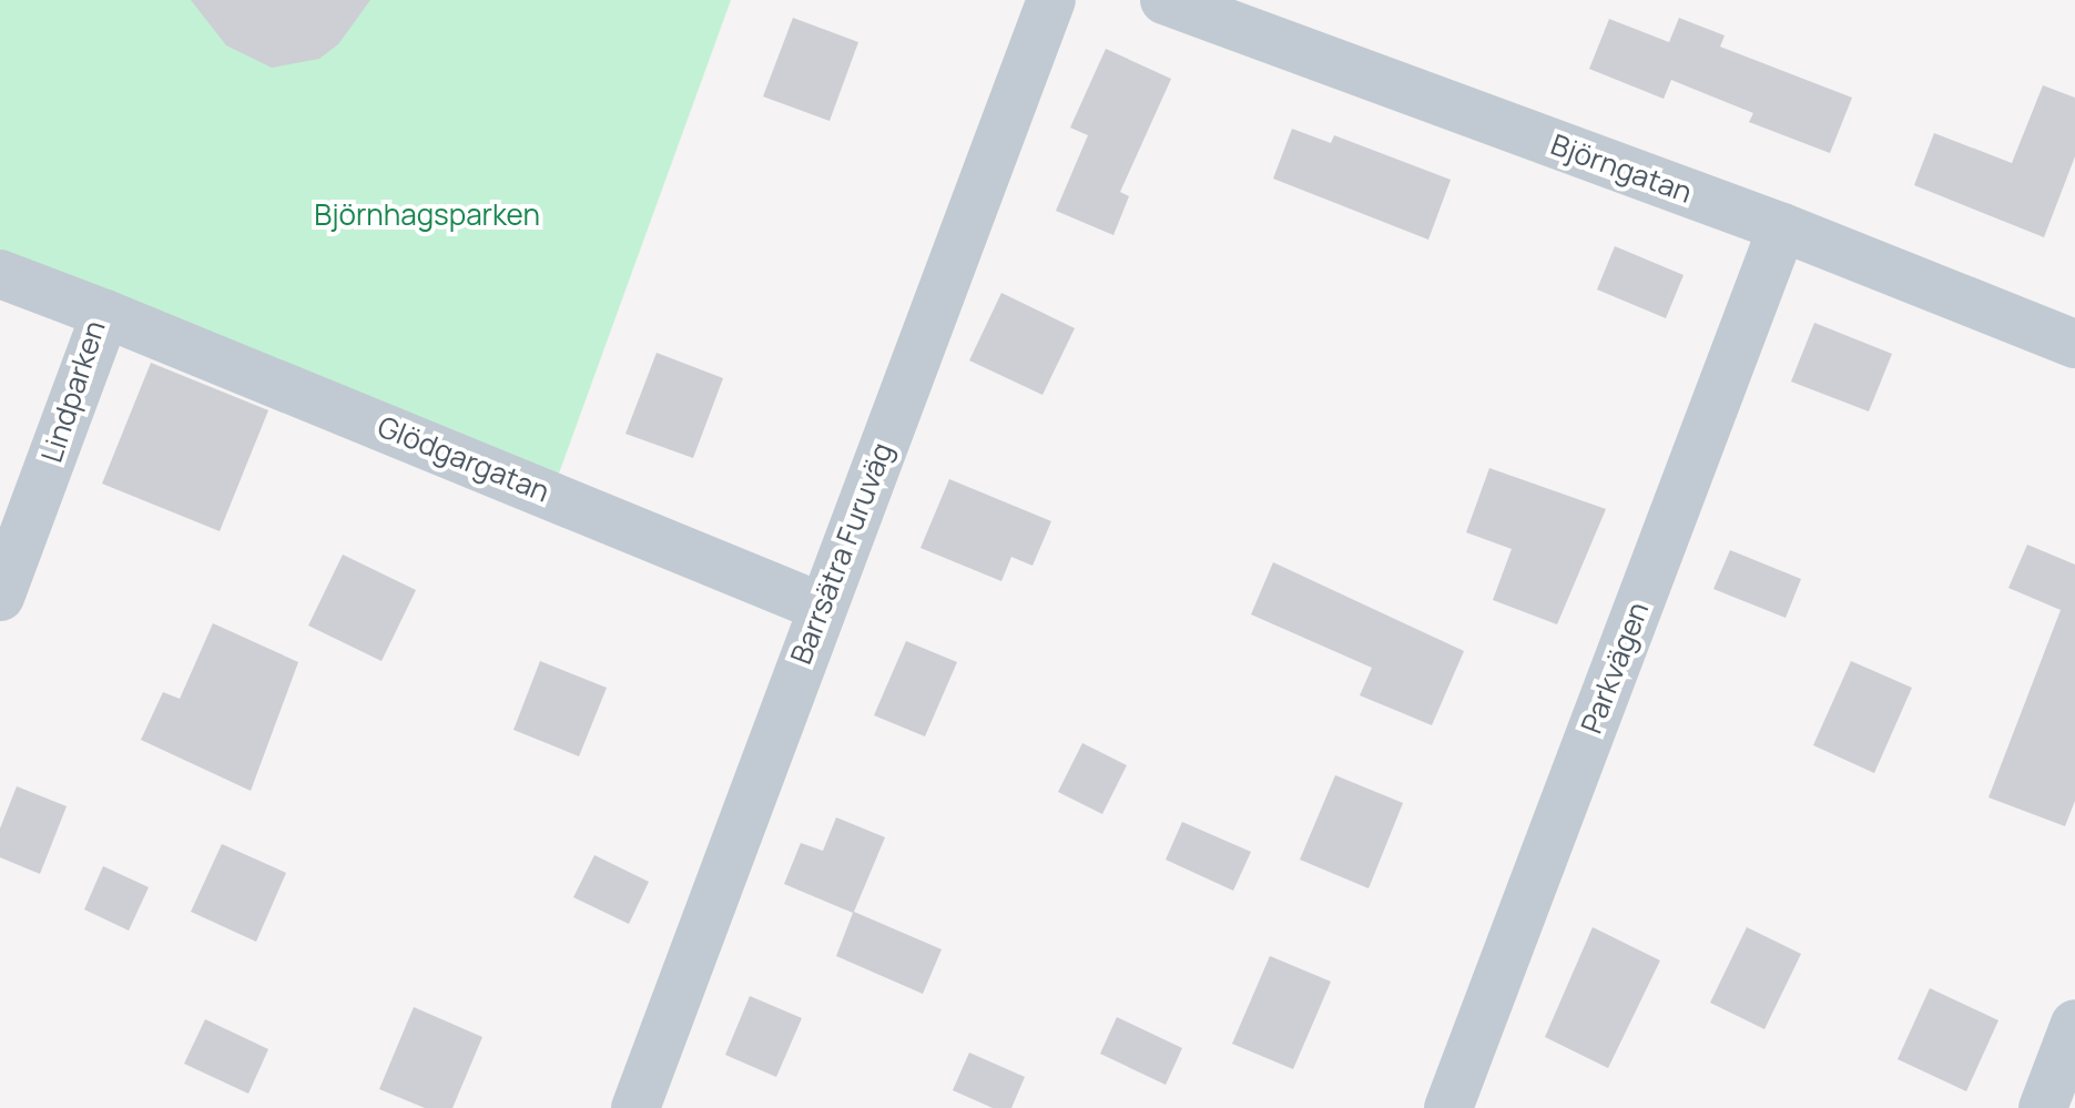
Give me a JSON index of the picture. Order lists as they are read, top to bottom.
{
  "streets": {
    "street": [
      "Björngatan",
      "Lindparken",
      "Glödgargatan",
      "Barrsätra Furuväg",
      "Parkvägen"
    ]
  },
  "crossings": [
    ["Björngatan", "Parkvägen"],
    ["Lindparken", "Glödgargatan"],
    ["Glödgargatan", "Barrsätra Furuväg"]
  ],
  "parks": ["Björnhagsparken"]
}
